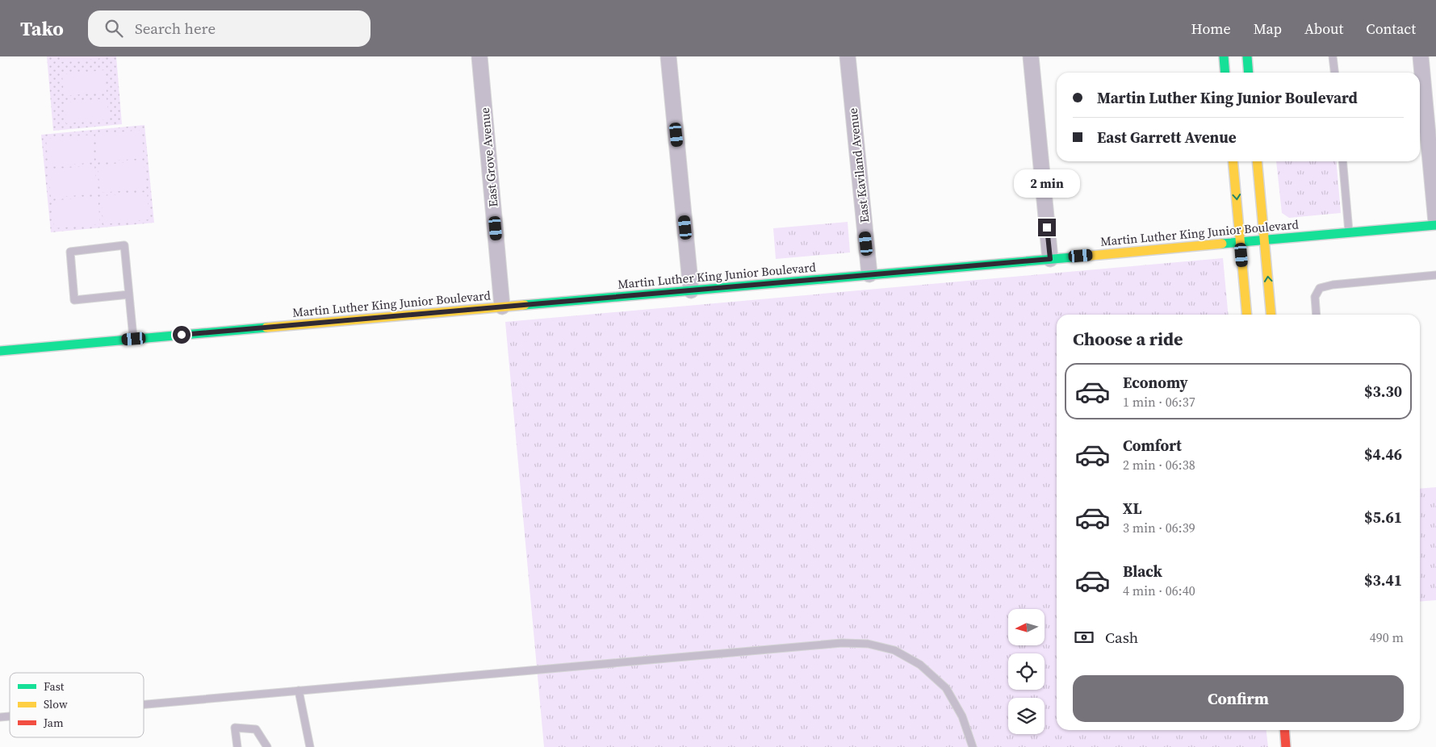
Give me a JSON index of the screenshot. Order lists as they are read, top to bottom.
{
  "streets": {
    "street": ["East Grove Avenue", "East Kaviland Avenue", "Martin Luther King Junior Boulevard"]
  },
  "crossings": [
    ["East Grove Avenue", "Martin Luther King Junior Boulevard"],
    ["East Kaviland Avenue", "Martin Luther King Junior Boulevard"]
  ],
  "legend": ["Fast", "Slow", "Jam"],
  "north": "left",
  "page": {
    "header": "Tako",
    "search": "Search here",
    "nav": [
      "Home",
      "Map",
      "About",
      "Contact"
    ],
    "banner": ["Martin Luther King Junior Boulevard", "East Garrett Avenue"],
    "bubble": "2 min",
    "heading": "Choose a ride",
    "list": [
      {
        "name": "Economy",
        "note": "1 min · 06:37",
        "value": "$3.30"
      },
      {
        "name": "Comfort",
        "note": "2 min · 06:38",
        "value": "$4.46"
      },
      {
        "name": "XL",
        "note": "3 min · 06:39",
        "value": "$5.61"
      },
      {
        "name": "Black",
        "note": "4 min · 06:40",
        "value": "$3.41"
      }
    ],
    "pay": ["Cash", "490 m"],
    "buttons": "Confirm"
  }
}
